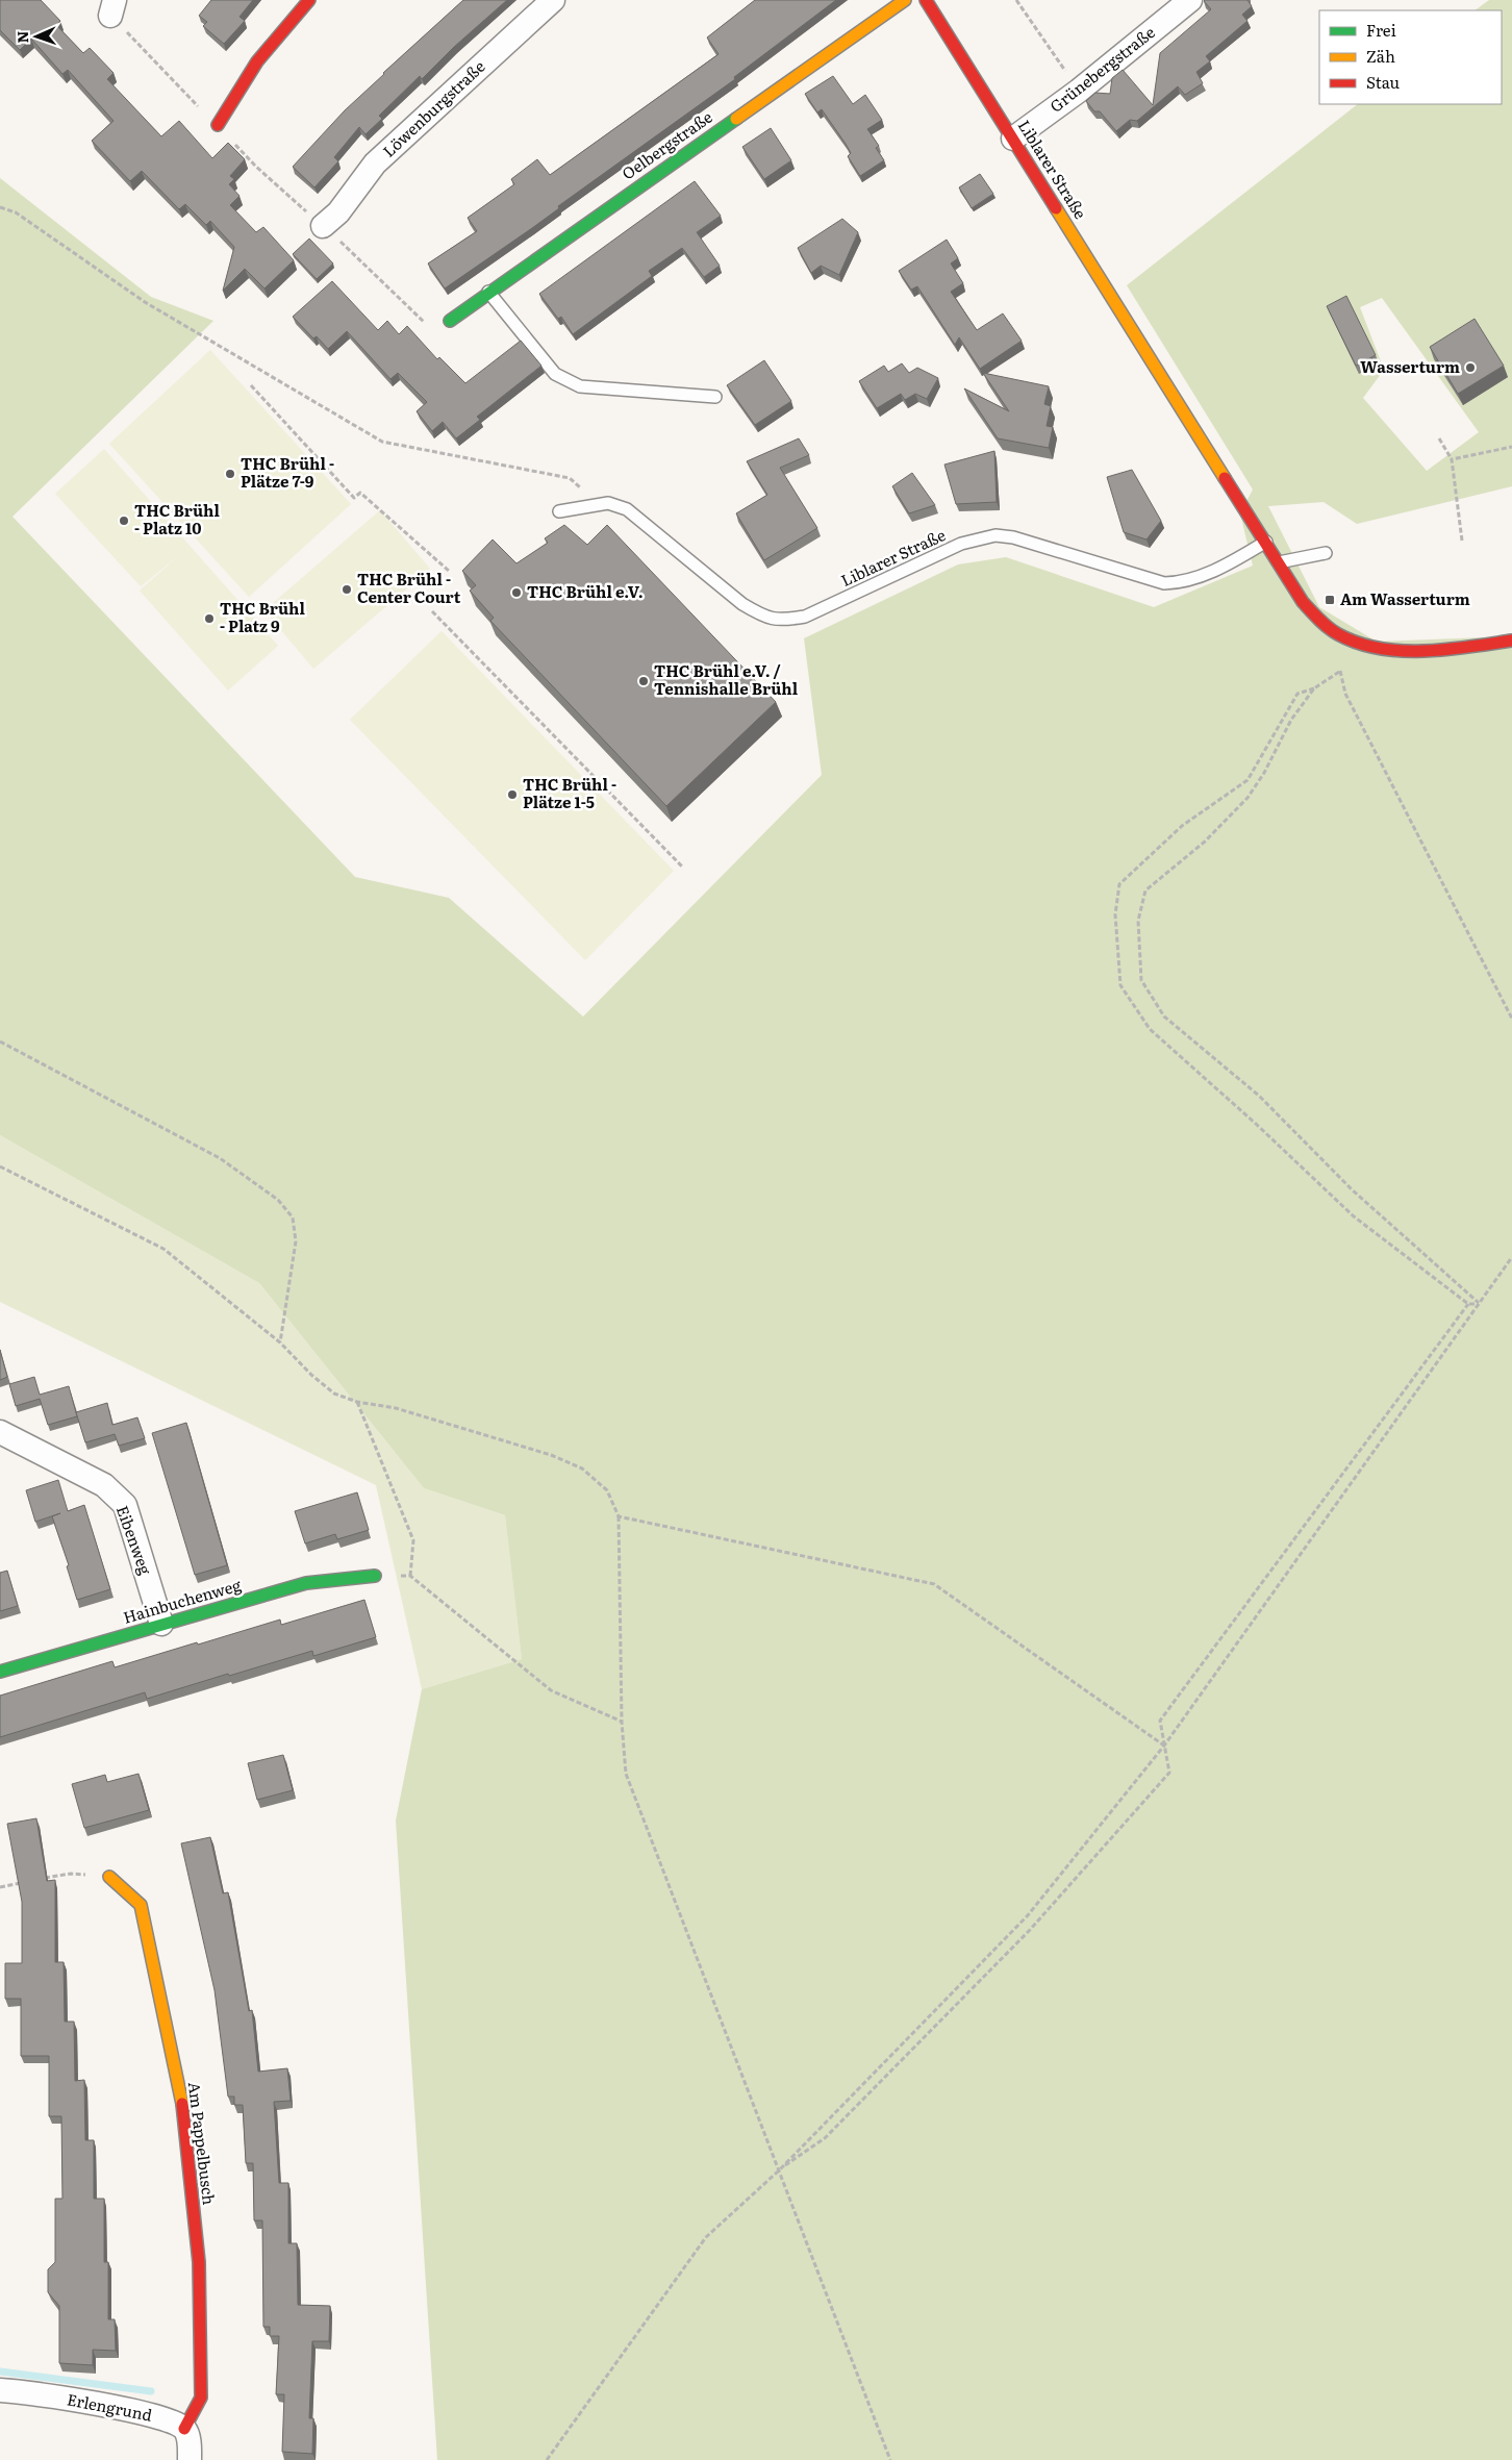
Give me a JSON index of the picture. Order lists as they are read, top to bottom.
{
  "streets": {
    "street": [
      "Grünebergstraße",
      "Löwenburgstraße",
      "Oelbergstraße",
      "Liblarer Straße",
      "Eibenweg",
      "Hainbuchenweg",
      "Am Pappelbusch",
      "Erlengrund"
    ]
  },
  "crossings": [
    ["Grünebergstraße", "Liblarer Straße"],
    ["Eibenweg", "Hainbuchenweg"],
    ["Am Pappelbusch", "Erlengrund"]
  ],
  "places": {
    "other": [
      "Wasserturm",
      "THC Brühl - Plätze 7-9",
      "THC Brühl - Platz 10",
      "THC Brühl - Center Court",
      "THC Brühl e.V.",
      "THC Brühl - Platz 9",
      "THC Brühl e.V. / Tennishalle Brühl",
      "THC Brühl - Plätze 1-5"
    ],
    "transit": ["Am Wasserturm"]
  },
  "legend": ["Frei", "Zäh", "Stau"],
  "north": "left"
}
